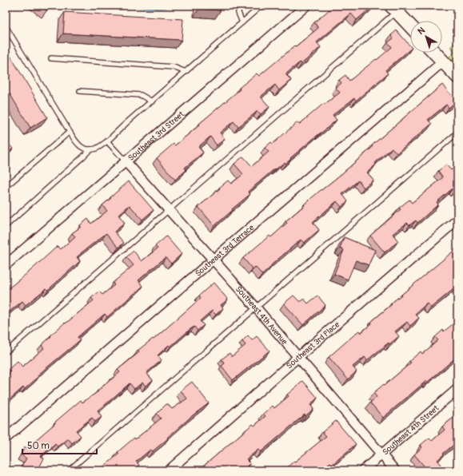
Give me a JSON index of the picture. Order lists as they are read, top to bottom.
{
  "streets": {
    "street": [
      "Southeast 3rd Street",
      "Southeast 3rd Terrace",
      "Southeast 4th Avenue",
      "Southeast 3rd Place",
      "Southeast 4th Street"
    ]
  },
  "crossings": [
    ["Southeast 3rd Street", "Southeast 4th Avenue"],
    ["Southeast 3rd Terrace", "Southeast 4th Avenue"],
    ["Southeast 4th Avenue", "Southeast 3rd Place"],
    ["Southeast 4th Avenue", "Southeast 4th Street"]
  ],
  "scale_bar": "50 m",
  "north": "top left"
}
